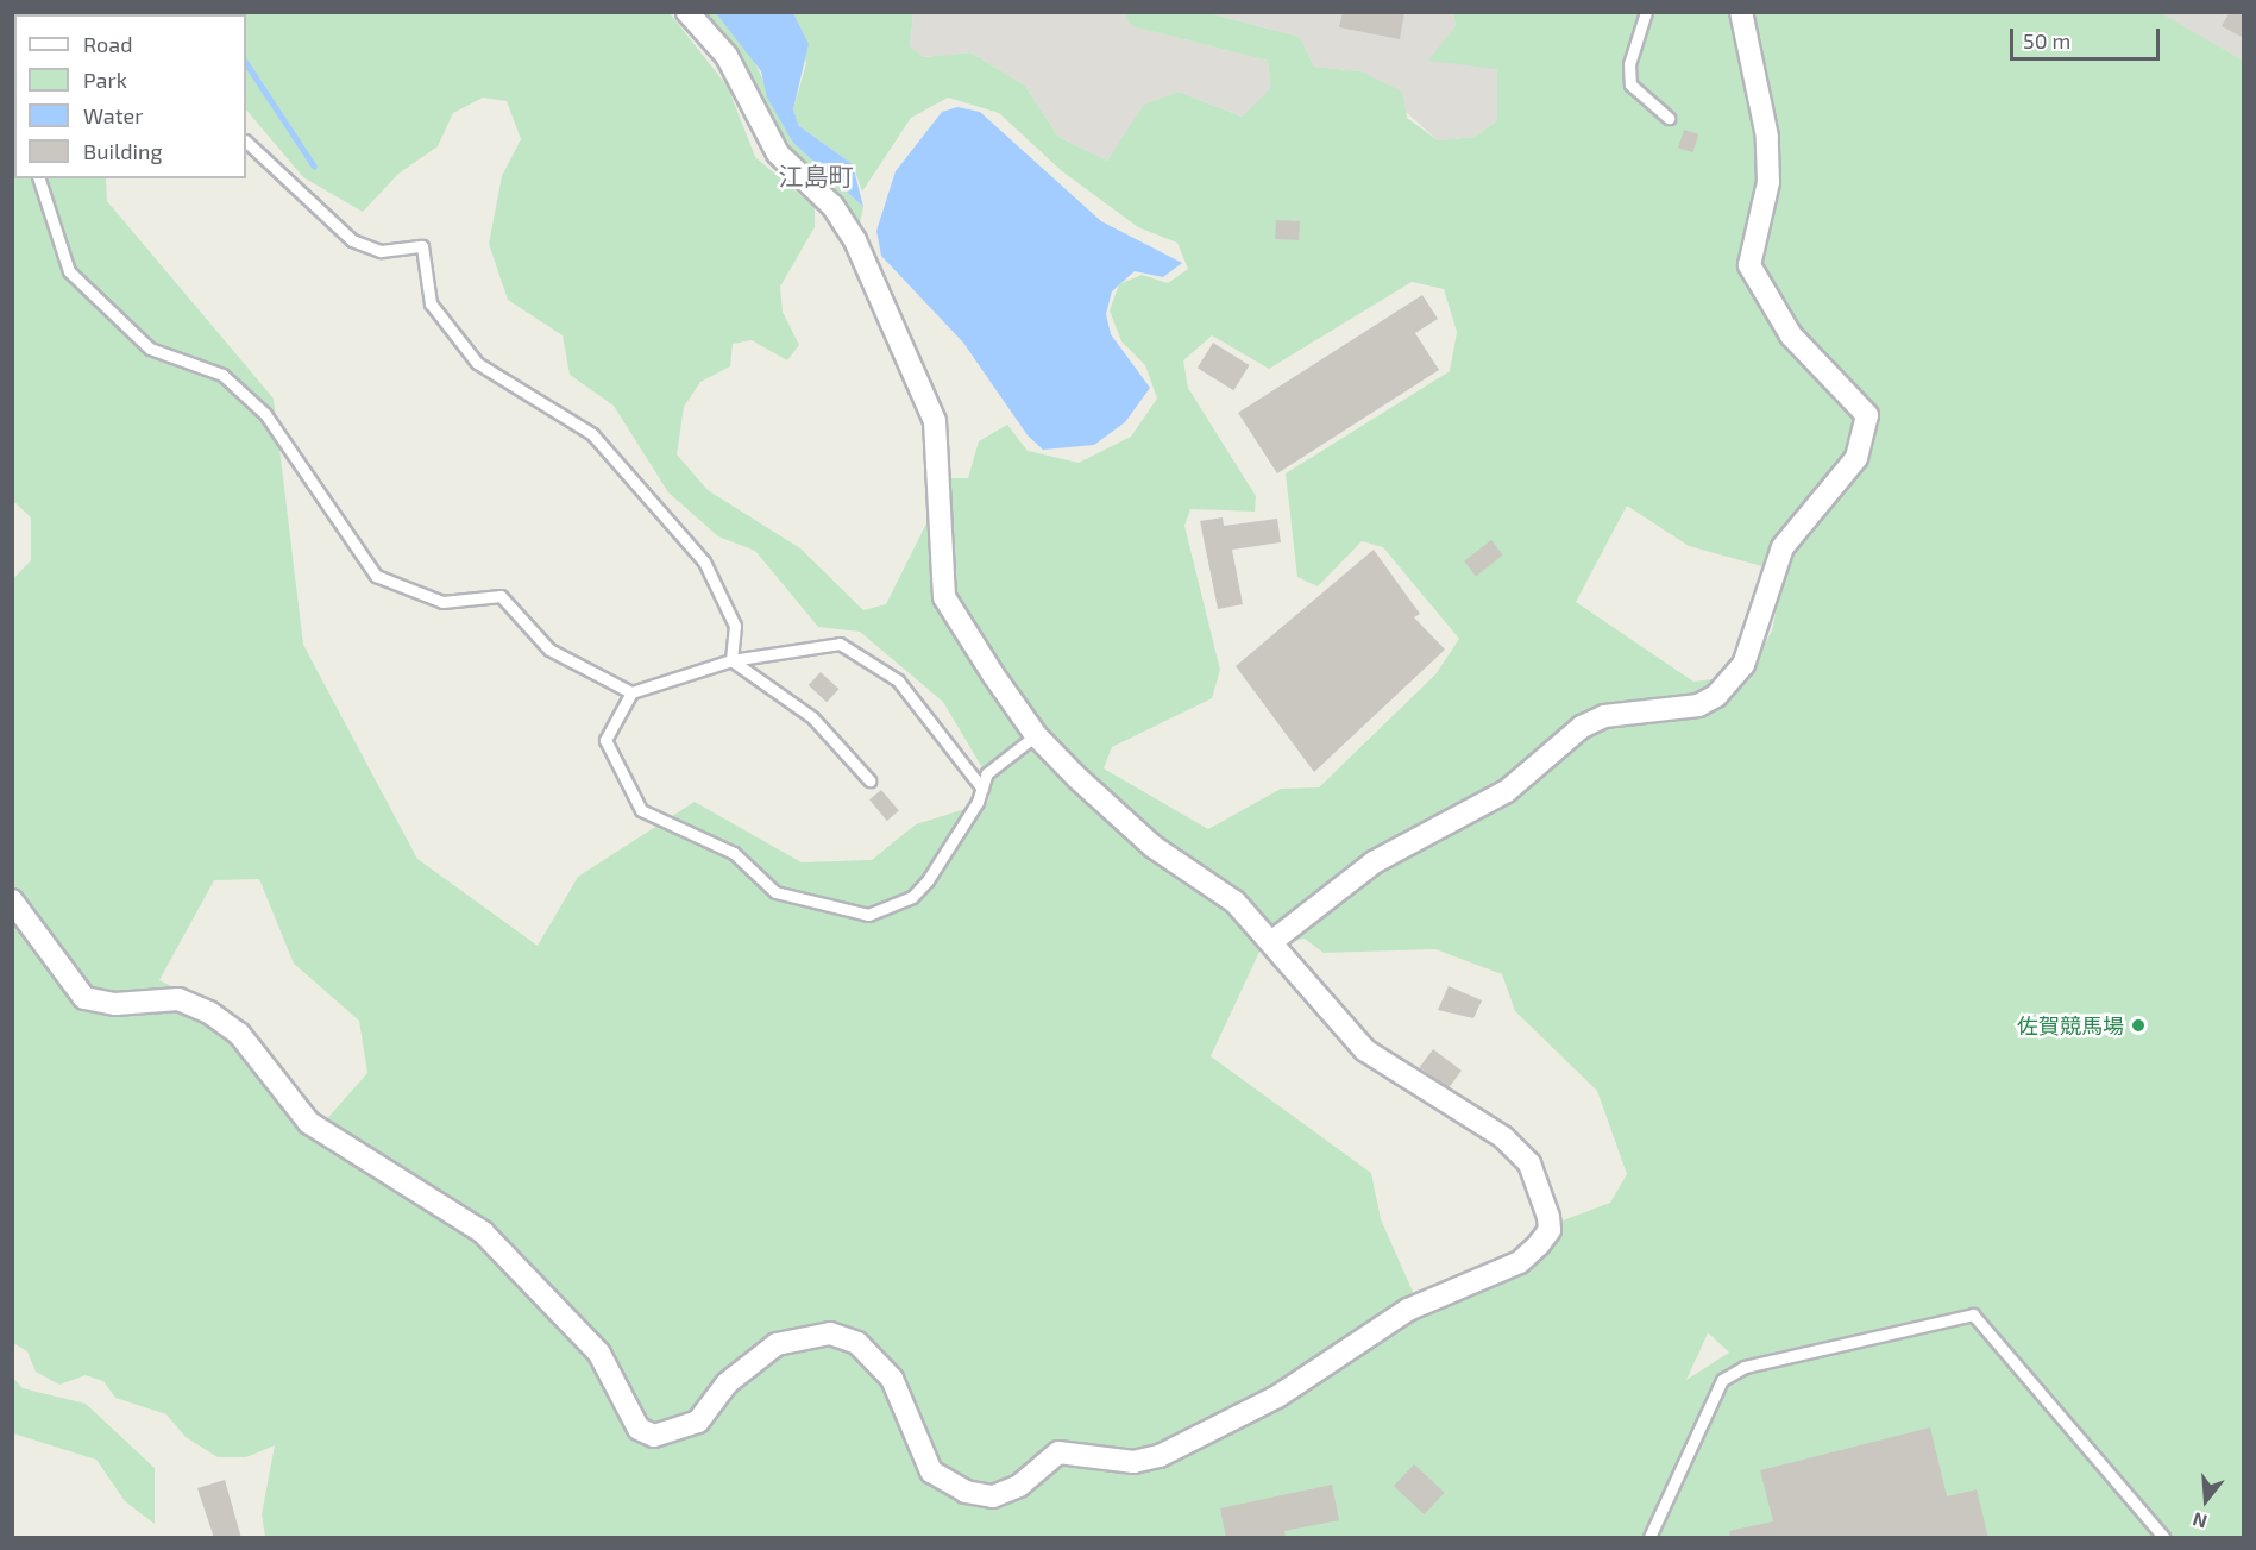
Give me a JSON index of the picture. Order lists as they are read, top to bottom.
{
  "districts": ["江島町"],
  "places": ["佐賀競馬場"],
  "legend": [
    "Road",
    "Park",
    "Water",
    "Building"
  ],
  "scale_bar": "50 m",
  "north": "bottom"
}
